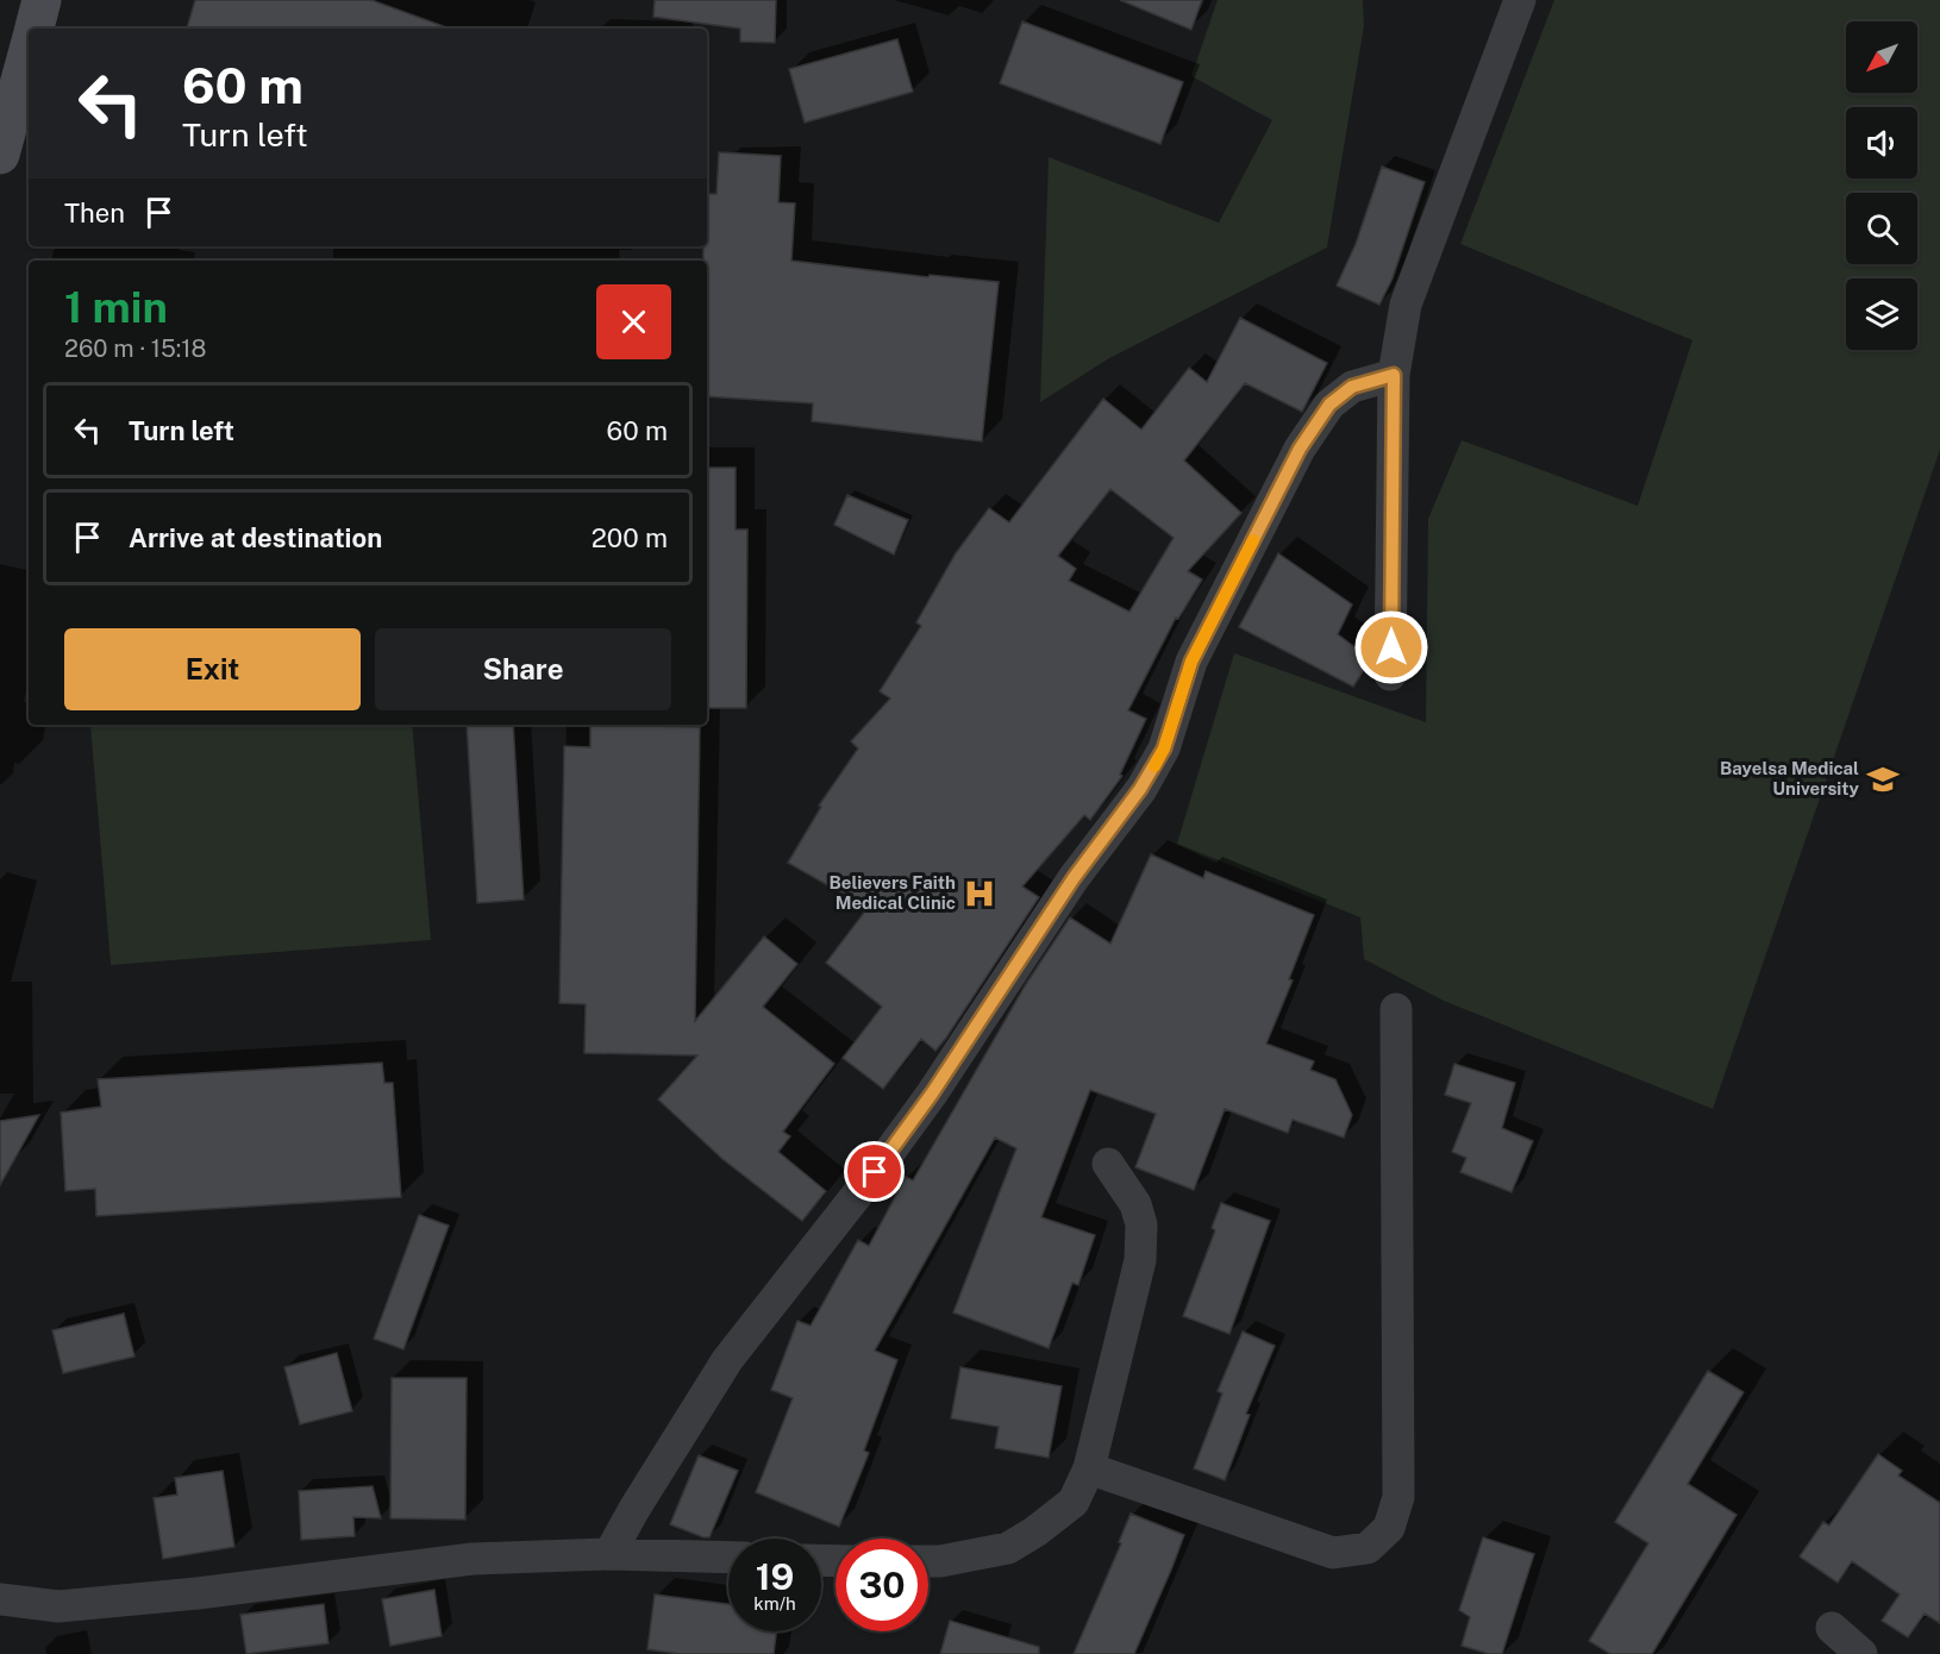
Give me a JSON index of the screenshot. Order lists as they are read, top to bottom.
{
  "places": {
    "school or university": ["Bayelsa Medical University"],
    "hospital": ["Believers Faith Medical Clinic"]
  },
  "north": "bottom left",
  "page": {
    "turn": ["60 m", "Turn left"],
    "then": "Then",
    "heading": ["1 min", "260 m · 15:18"],
    "list": [
      {
        "name": "Turn left",
        "value": "60 m"
      },
      {
        "name": "Arrive at destination",
        "value": "200 m"
      }
    ],
    "buttons": ["Exit", "Share"],
    "speed": "19 km/h",
    "limit": "30"
  }
}
